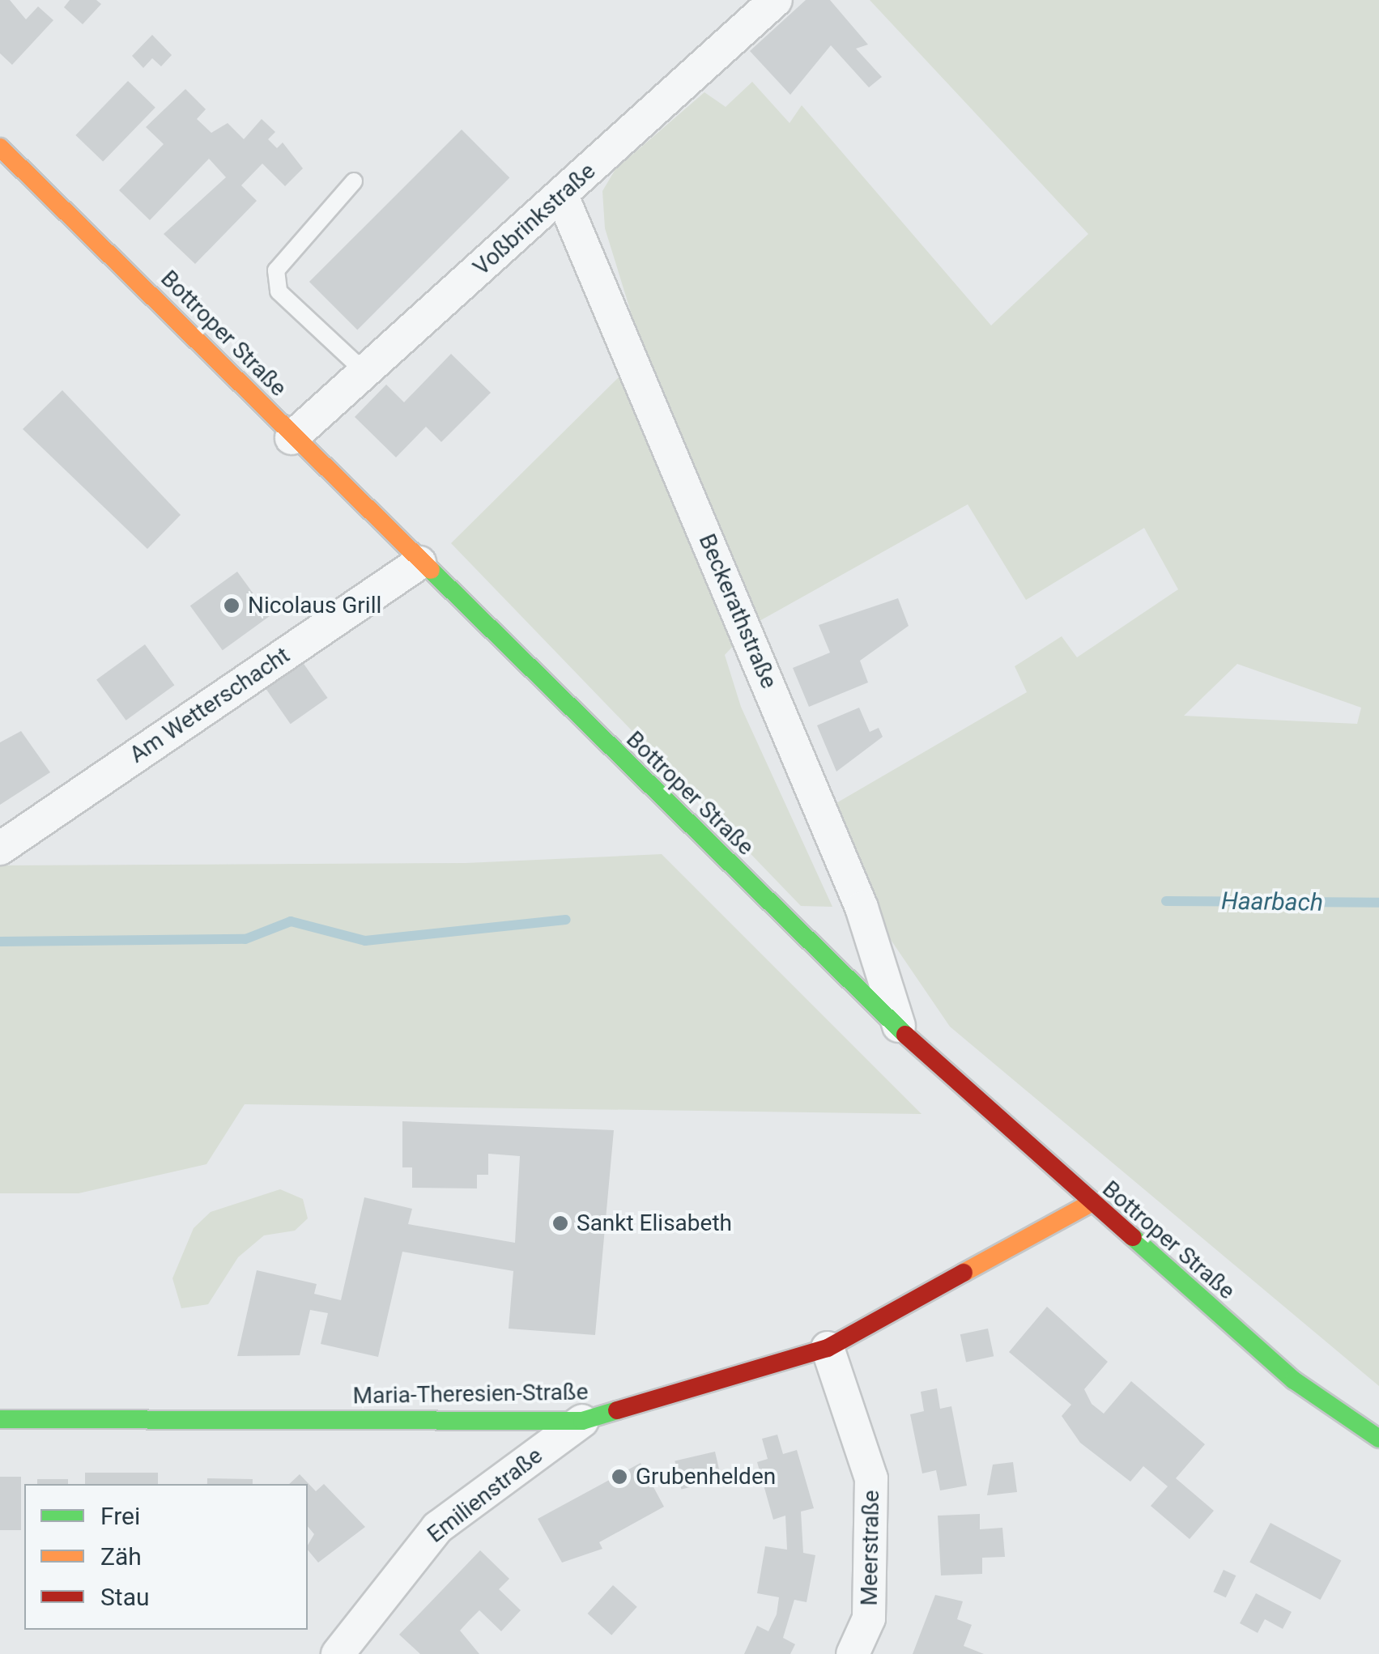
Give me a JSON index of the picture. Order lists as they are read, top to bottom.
{
  "streets": {
    "main road": ["Bottroper Straße", "Maria-Theresien-Straße"],
    "street": [
      "Voßbrinkstraße",
      "Beckerathstraße",
      "Am Wetterschacht",
      "Emilienstraße",
      "Meerstraße"
    ]
  },
  "crossings": [
    ["Voßbrinkstraße", "Bottroper Straße"],
    ["Voßbrinkstraße", "Beckerathstraße"],
    ["Bottroper Straße", "Beckerathstraße"],
    ["Bottroper Straße", "Am Wetterschacht"],
    ["Bottroper Straße", "Maria-Theresien-Straße"],
    ["Maria-Theresien-Straße", "Emilienstraße"],
    ["Maria-Theresien-Straße", "Meerstraße"]
  ],
  "water": ["Haarbach"],
  "places": ["Nicolaus Grill", "Sankt Elisabeth", "Grubenhelden"],
  "legend": ["Frei", "Zäh", "Stau"]
}
